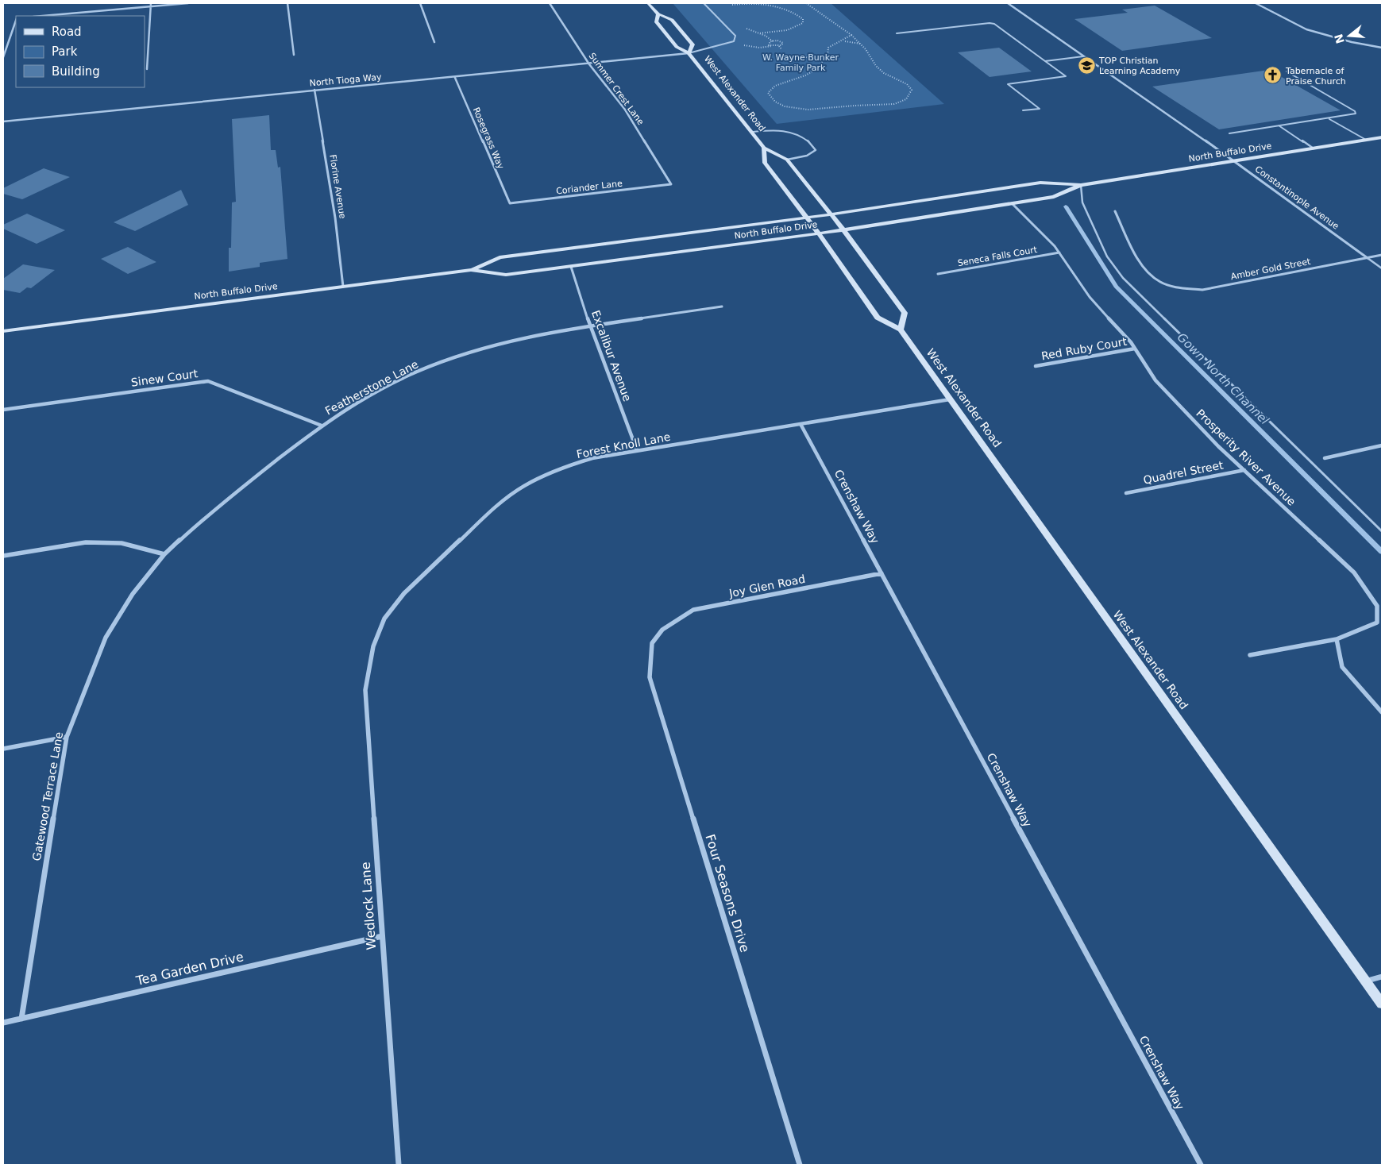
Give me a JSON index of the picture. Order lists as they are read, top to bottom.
{
  "streets": {
    "main road": ["West Alexander Road", "North Buffalo Drive"],
    "street": [
      "North Tioga Way",
      "Summer Crest Lane",
      "Rosegrass Way",
      "Florine Avenue",
      "Coriander Lane",
      "Constantinople Avenue",
      "Seneca Falls Court",
      "Amber Gold Street",
      "Red Ruby Court",
      "Excalibur Avenue",
      "Sinew Court",
      "Featherstone Lane",
      "Forest Knoll Lane",
      "Prosperity River Avenue",
      "Quadrel Street",
      "Crenshaw Way",
      "Joy Glen Road",
      "Gatewood Terrace Lane",
      "Four Seasons Drive",
      "Wedlock Lane",
      "Tea Garden Drive"
    ]
  },
  "crossings": [
    ["North Tioga Way", "Summer Crest Lane"],
    ["North Tioga Way", "West Alexander Road"],
    ["North Tioga Way", "Rosegrass Way"],
    ["North Tioga Way", "Florine Avenue"],
    ["Summer Crest Lane", "Coriander Lane"],
    ["West Alexander Road", "North Buffalo Drive"],
    ["West Alexander Road", "Forest Knoll Lane"],
    ["Rosegrass Way", "Coriander Lane"],
    ["North Buffalo Drive", "Florine Avenue"],
    ["North Buffalo Drive", "Constantinople Avenue"],
    ["North Buffalo Drive", "Excalibur Avenue"],
    ["North Buffalo Drive", "Prosperity River Avenue"],
    ["Constantinople Avenue", "Amber Gold Street"],
    ["Seneca Falls Court", "Prosperity River Avenue"],
    ["Red Ruby Court", "Prosperity River Avenue"],
    ["Excalibur Avenue", "Featherstone Lane"],
    ["Excalibur Avenue", "Forest Knoll Lane"],
    ["Sinew Court", "Featherstone Lane"],
    ["Featherstone Lane", "Gatewood Terrace Lane"],
    ["Forest Knoll Lane", "Crenshaw Way"],
    ["Forest Knoll Lane", "Wedlock Lane"],
    ["Prosperity River Avenue", "Quadrel Street"],
    ["Crenshaw Way", "Joy Glen Road"],
    ["Joy Glen Road", "Four Seasons Drive"],
    ["Gatewood Terrace Lane", "Tea Garden Drive"],
    ["Wedlock Lane", "Tea Garden Drive"]
  ],
  "water": ["Gown North Channel"],
  "parks": ["W. Wayne Bunker Family Park"],
  "places": {
    "school or university": ["TOP Christian Learning Academy"],
    "church": ["Tabernacle of Praise Church"]
  },
  "legend": ["Road", "Park", "Building"],
  "north": "left"
}
